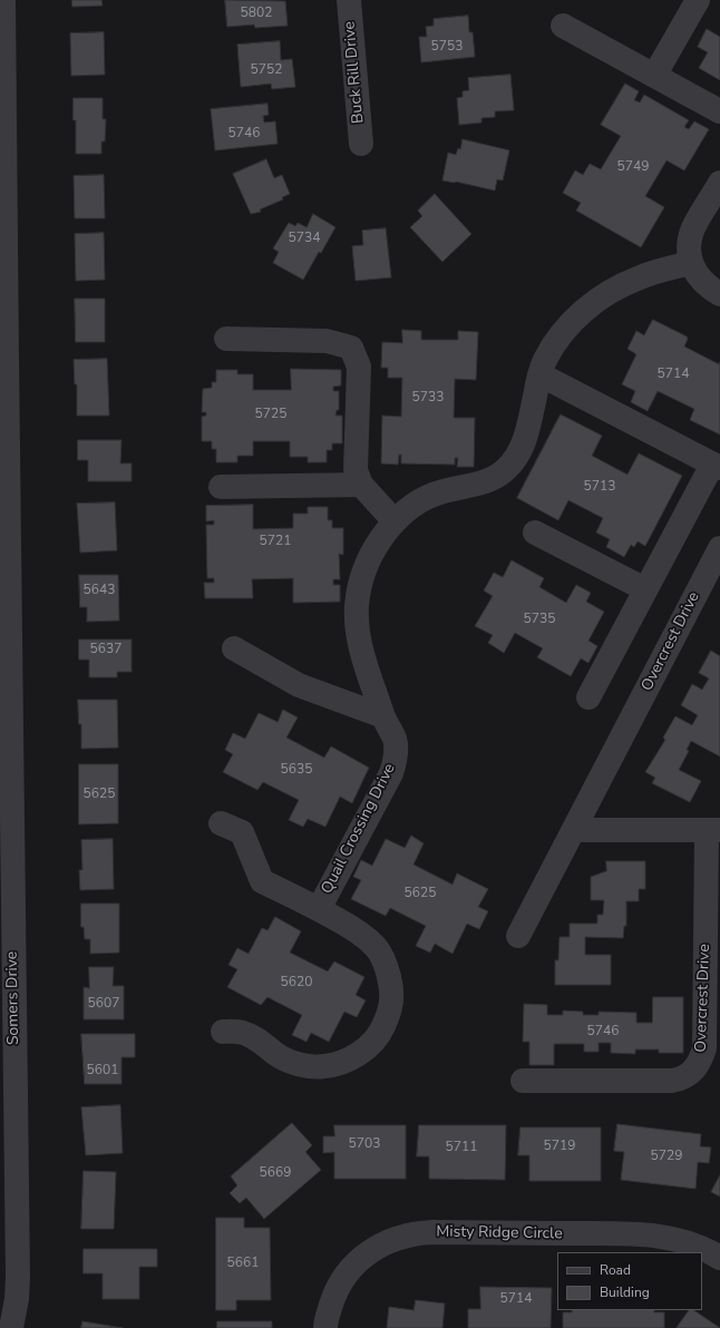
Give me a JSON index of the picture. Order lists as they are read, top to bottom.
{
  "streets": {
    "street": [
      "Buck Rill Drive",
      "Overcrest Drive",
      "Quail Crossing Drive",
      "Somers Drive",
      "Misty Ridge Circle"
    ]
  },
  "house_numbers": [
    "5802",
    "5753",
    "5752",
    "5746",
    "5749",
    "5734",
    "5714",
    "5733",
    "5725",
    "5713",
    "5721",
    "5643",
    "5735",
    "5637",
    "5635",
    "5625",
    "5625",
    "5620",
    "5607",
    "5746",
    "5601",
    "5703",
    "5719",
    "5711",
    "5729",
    "5669",
    "5661",
    "5714"
  ],
  "legend": ["Road", "Building"]
}
